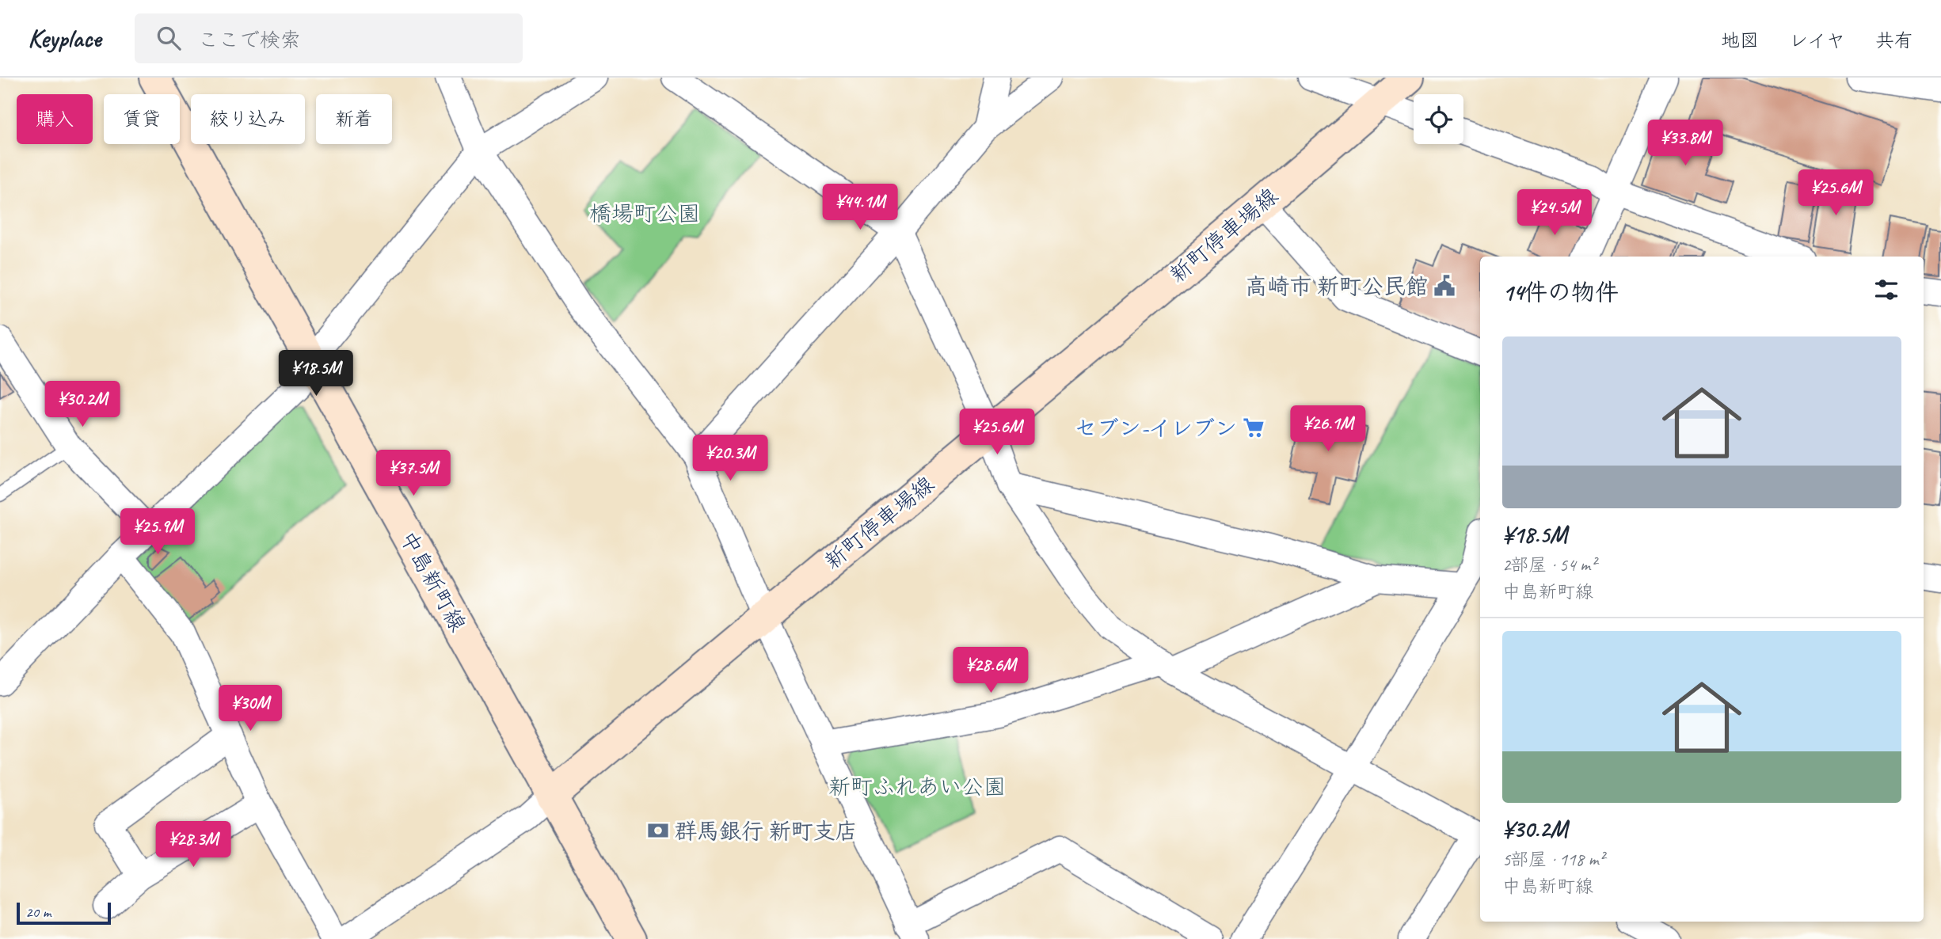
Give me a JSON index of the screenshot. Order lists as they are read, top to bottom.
{
  "streets": {
    "main road": ["新町停車場線", "中島新町線"]
  },
  "crossings": [
    ["新町停車場線", "中島新町線"]
  ],
  "parks": ["橋場町公園", "新町ふれあい公園"],
  "places": {
    "public building": ["高崎市 新町公民館"],
    "supermarket": ["セブン-イレブン"],
    "bank": ["群馬銀行 新町支店"]
  },
  "scale_bar": "20 m",
  "page": {
    "header": "Keyplace",
    "search": "ここで検索",
    "nav": ["地図", "レイヤ", "共有"],
    "chip": [
      "購入",
      "賃貸",
      "絞り込み",
      "新着"
    ],
    "price": [
      "¥33.8M",
      "¥25.6M",
      "¥44.1M",
      "¥24.5M",
      "¥18.5M",
      "¥30.2M",
      "¥26.1M",
      "¥25.6M",
      "¥20.3M",
      "¥37.5M",
      "¥25.9M",
      "¥28.6M",
      "¥30M",
      "¥28.3M"
    ],
    "heading": "14件の物件",
    "list": [
      {
        "name": "¥18.5M",
        "note": "2部屋 · 54 m² · 中島新町線"
      },
      {
        "name": "¥30.2M",
        "note": "5部屋 · 118 m² · 中島新町線"
      }
    ],
    "scale": "20 m"
  }
}
